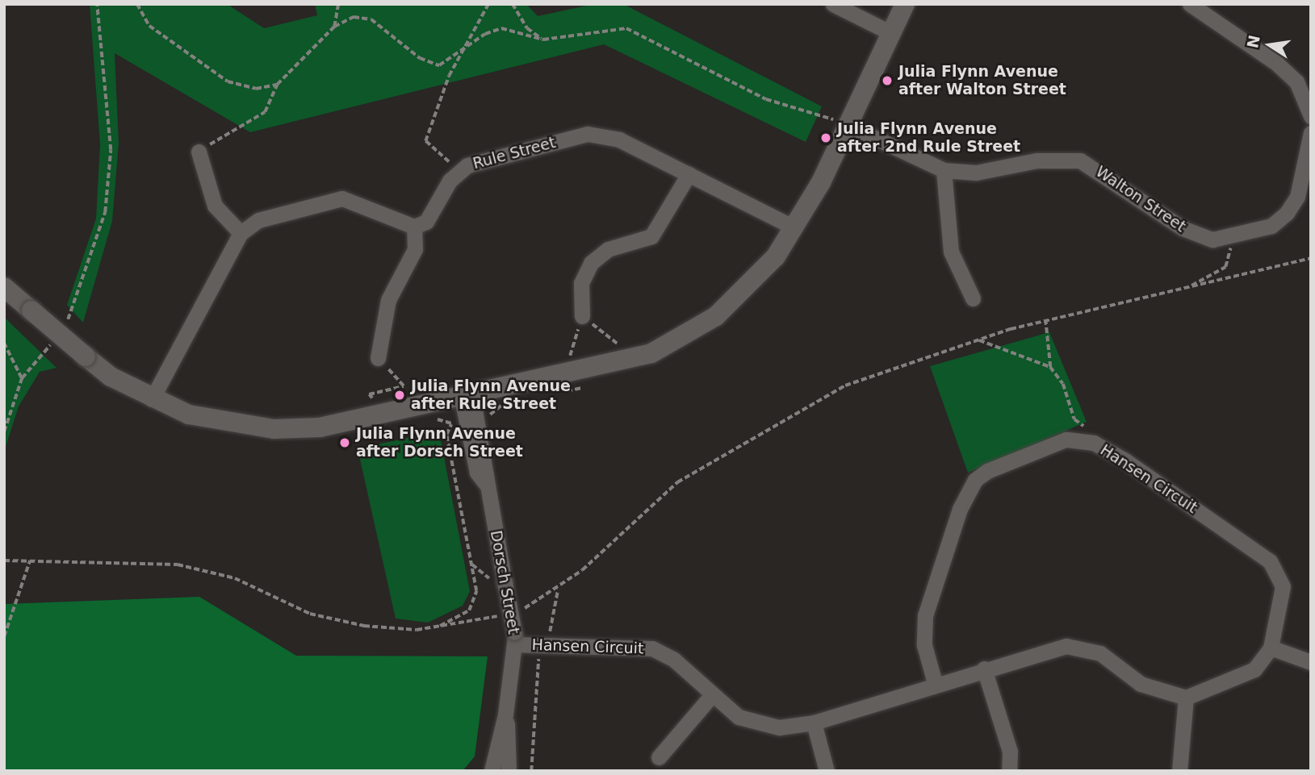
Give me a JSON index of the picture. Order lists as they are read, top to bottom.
{
  "streets": {
    "street": [
      "Rule Street",
      "Walton Street",
      "Hansen Circuit",
      "Dorsch Street"
    ]
  },
  "crossings": [
    ["Hansen Circuit", "Dorsch Street"]
  ],
  "places": [
    "Julia Flynn Avenue after Walton Street",
    "Julia Flynn Avenue after 2nd Rule Street",
    "Julia Flynn Avenue after Rule Street",
    "Julia Flynn Avenue after Dorsch Street"
  ],
  "north": "left"
}
